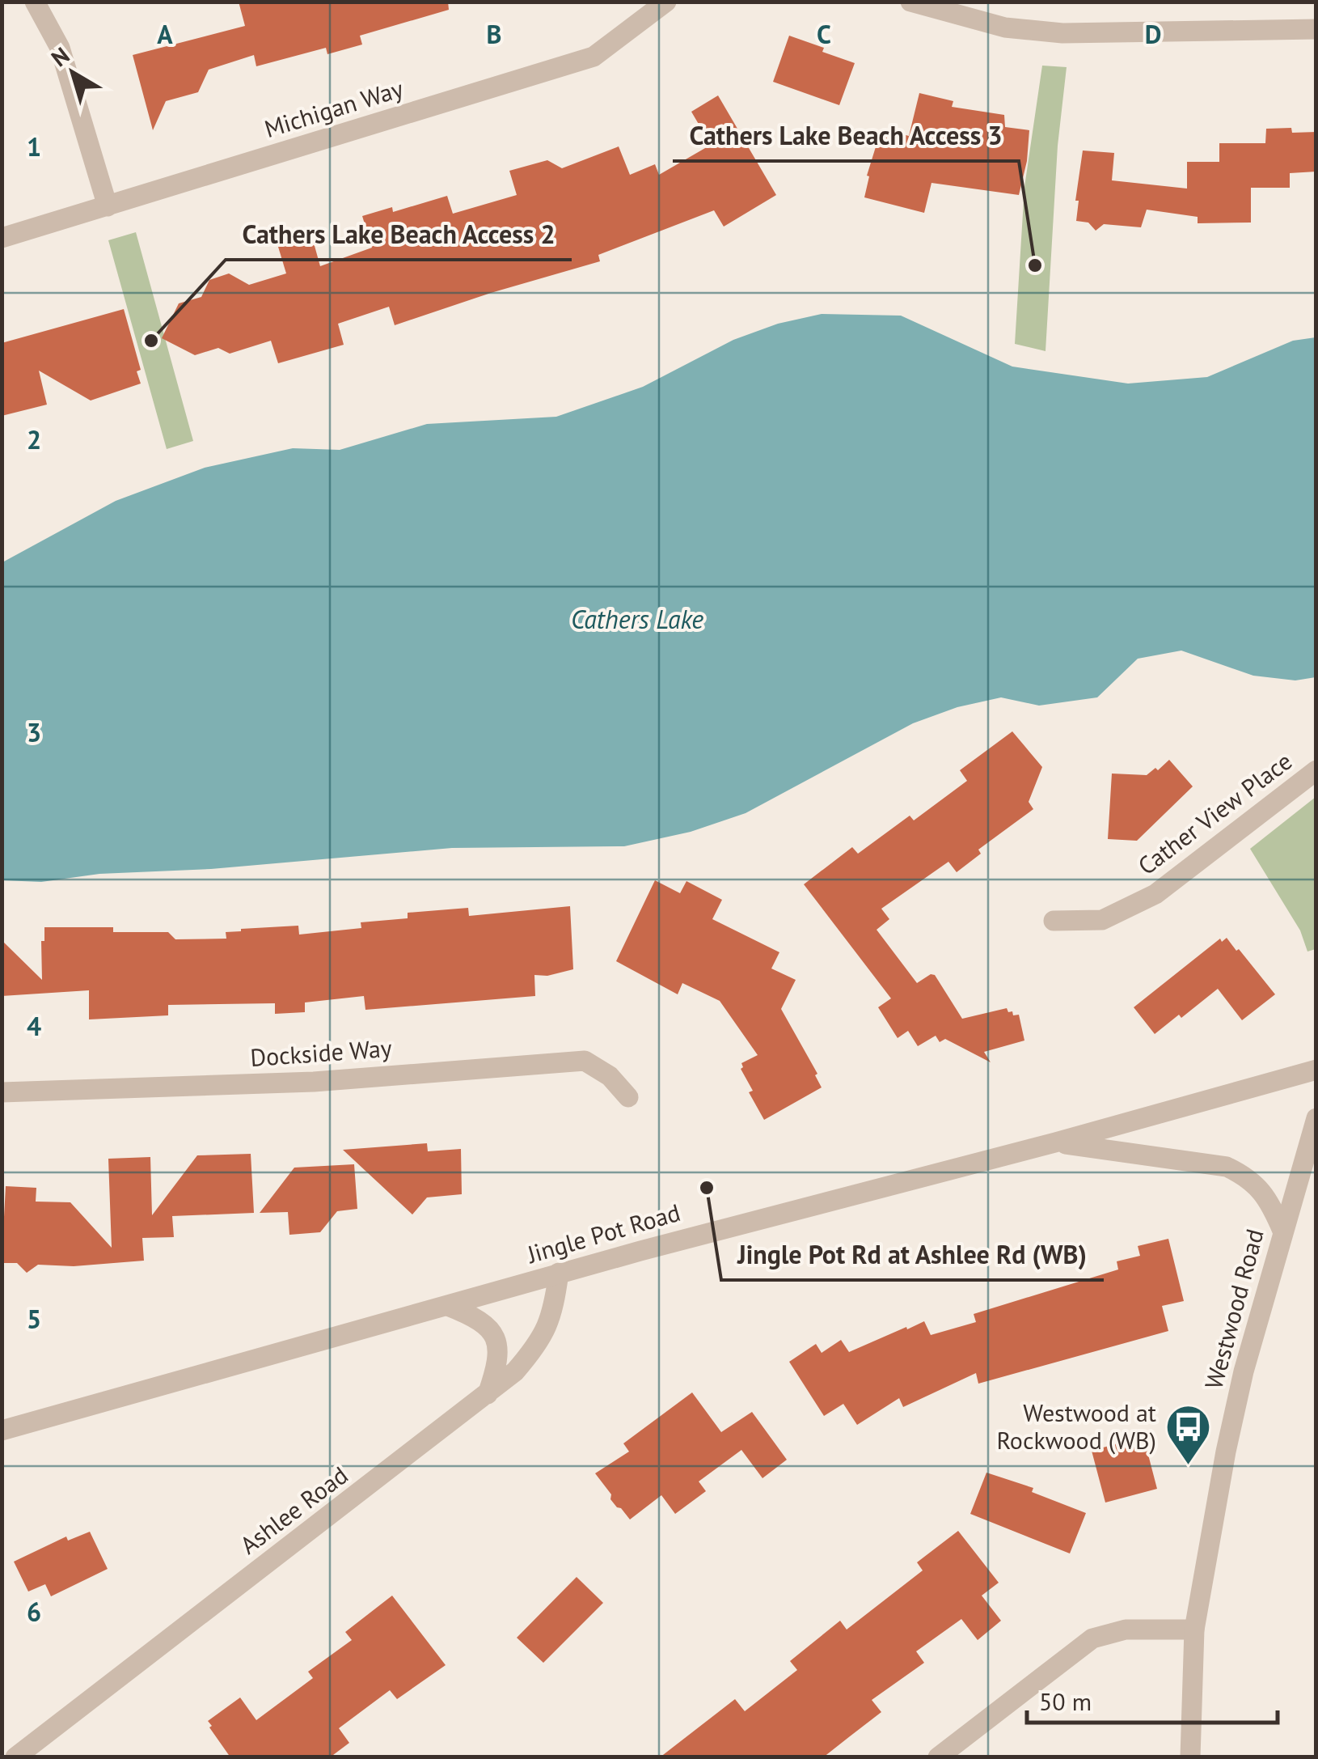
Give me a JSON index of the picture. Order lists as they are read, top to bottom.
{
  "streets": {
    "street": [
      "Michigan Way",
      "Cather View Place",
      "Dockside Way",
      "Jingle Pot Road",
      "Westwood Road",
      "Ashlee Road"
    ]
  },
  "crossings": [
    ["Jingle Pot Road", "Ashlee Road"]
  ],
  "water": ["Cathers Lake"],
  "places": {
    "other": ["Cathers Lake Beach Access 3", "Cathers Lake Beach Access 2", "Jingle Pot Rd at Ashlee Rd (WB)"],
    "bus stop": ["Westwood at Rockwood (WB)"]
  },
  "scale_bar": "50 m",
  "north": "top left",
  "grid": {
    "columns": [
      "A",
      "B",
      "C",
      "D"
    ],
    "rows": [
      "1",
      "2",
      "3",
      "4",
      "5",
      "6"
    ]
  }
}
